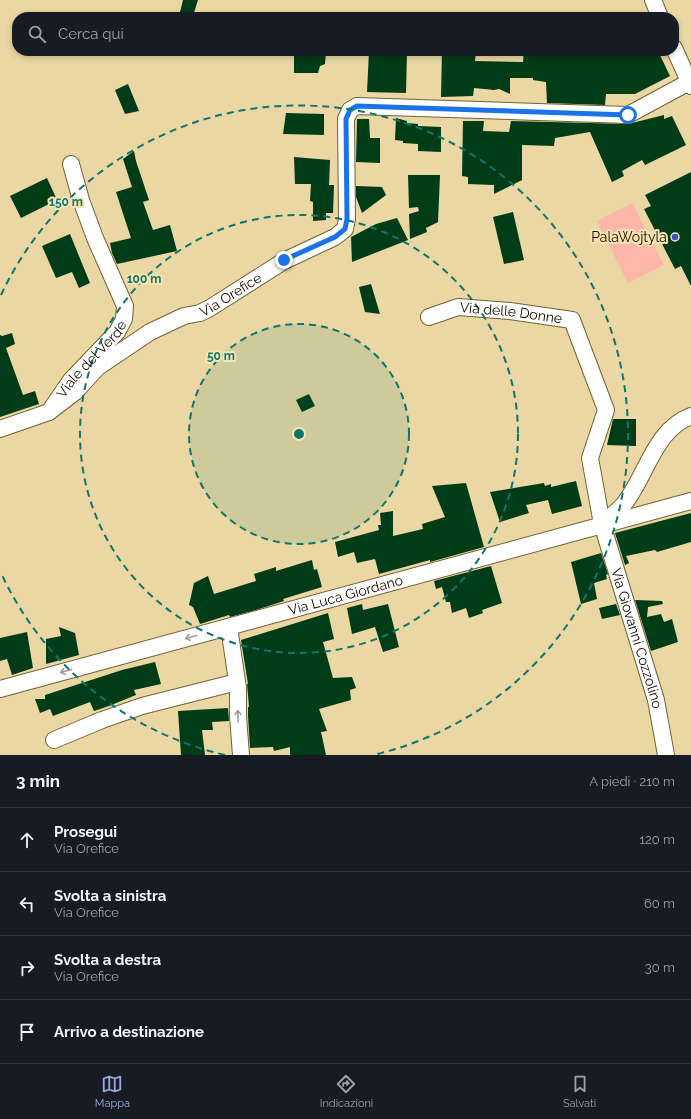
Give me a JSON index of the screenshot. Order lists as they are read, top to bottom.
{
  "streets": {
    "street": [
      "Via Orefice",
      "Via delle Donne",
      "Viale del Verde",
      "Via Luca Giordano",
      "Via Giovanni Cozzolino"
    ]
  },
  "crossings": [
    ["Via Orefice", "Viale del Verde"],
    ["Via delle Donne", "Via Luca Giordano"],
    ["Via delle Donne", "Via Giovanni Cozzolino"],
    ["Via Luca Giordano", "Via Giovanni Cozzolino"]
  ],
  "places": ["PalaWojtyla"],
  "page": {
    "search": "Cerca qui",
    "heading": ["3 min", "A piedi · 210 m"],
    "list": [
      ["Prosegui", "Via Orefice", "120 m"],
      ["Svolta a sinistra", "Via Orefice", "60 m"],
      ["Svolta a destra", "Via Orefice", "30 m"],
      "Arrivo a destinazione"
    ],
    "nav": ["Mappa", "Indicazioni", "Salvati"]
  },
  "rings": ["150 m", "100 m", "50 m"]
}
